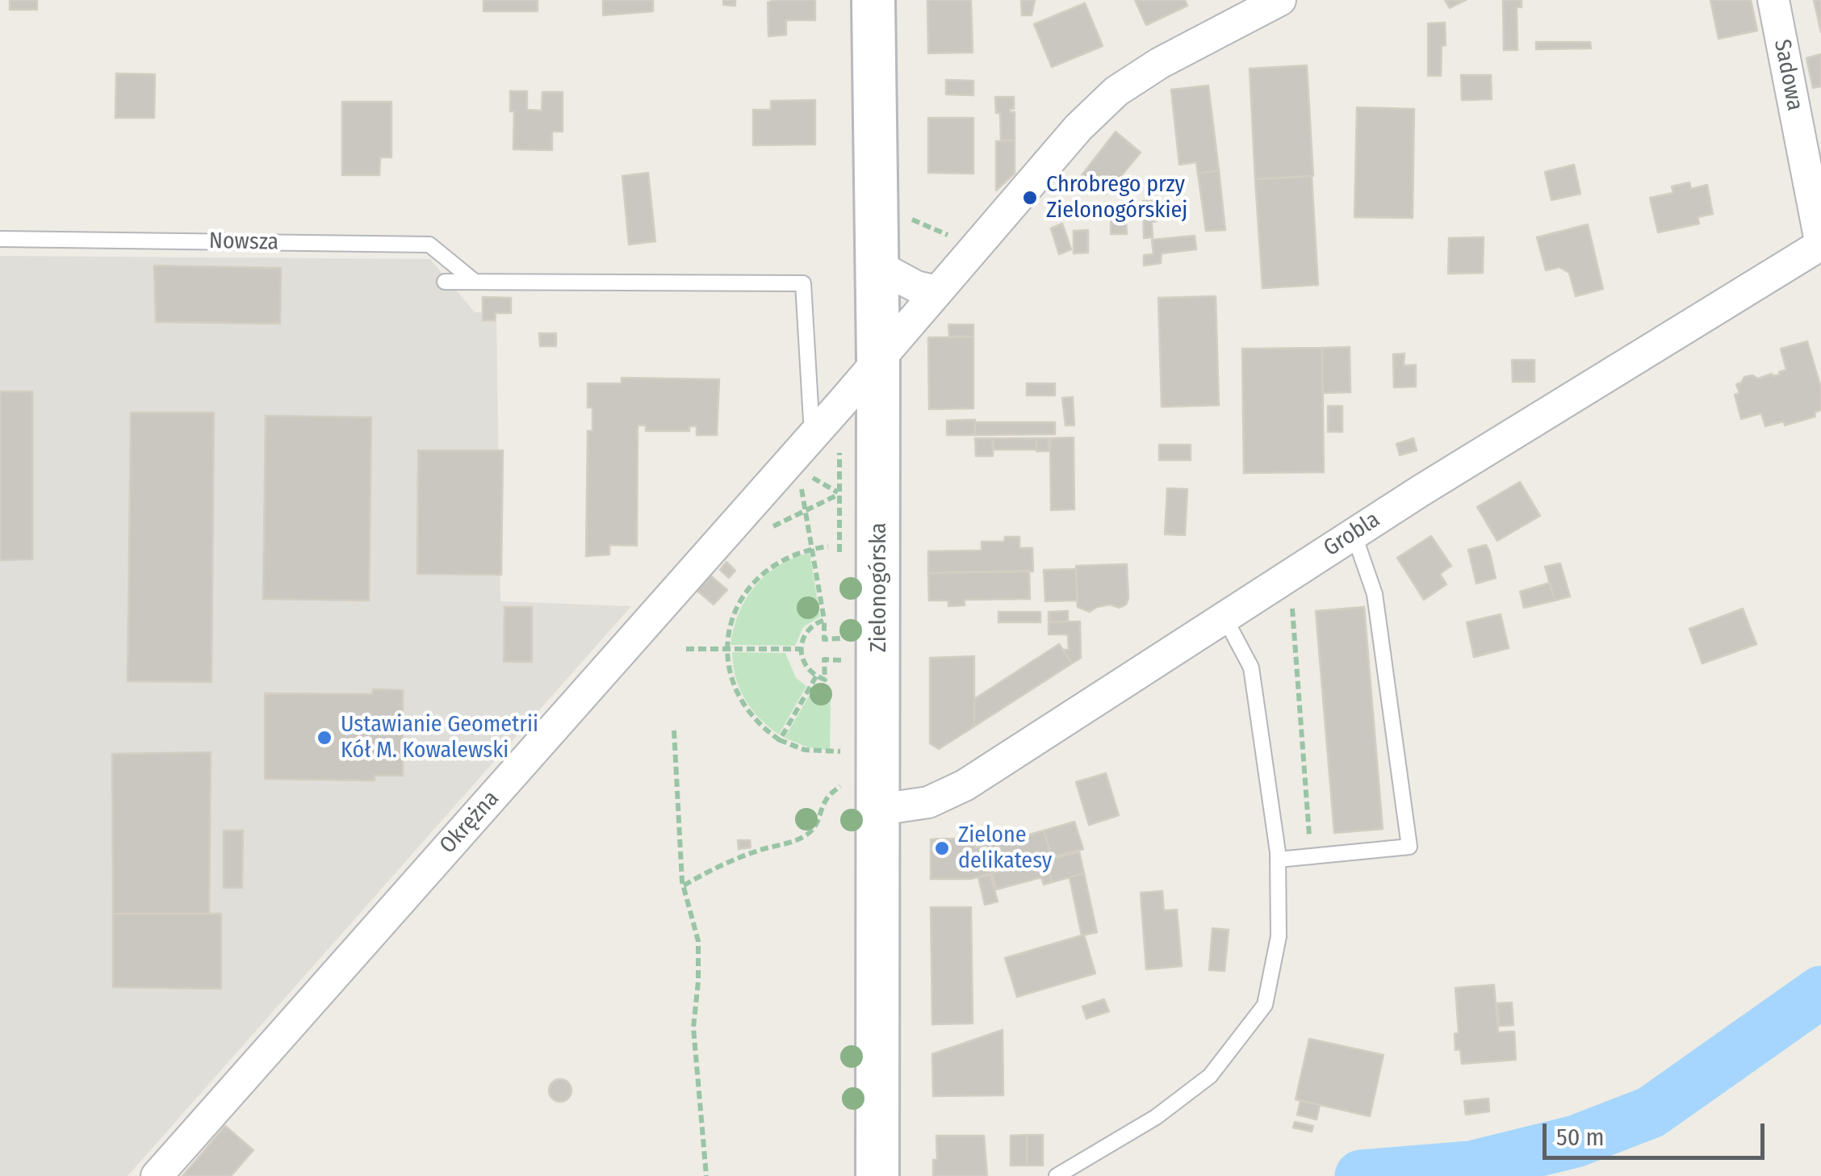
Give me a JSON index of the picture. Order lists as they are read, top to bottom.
{
  "streets": {
    "street": [
      "Sadowa",
      "Grobla",
      "Zielonogórska",
      "Okrężna"
    ],
    "lane": ["Nowsza"]
  },
  "crossings": [
    ["Sadowa", "Grobla"],
    ["Grobla", "Zielonogórska"],
    ["Zielonogórska", "Okrężna"]
  ],
  "places": ["Chrobrego przy Zielonogórskiej", "Ustawianie Geometrii Kół M. Kowalewski", "Zielone delikatesy"],
  "scale_bar": "50 m"
}
